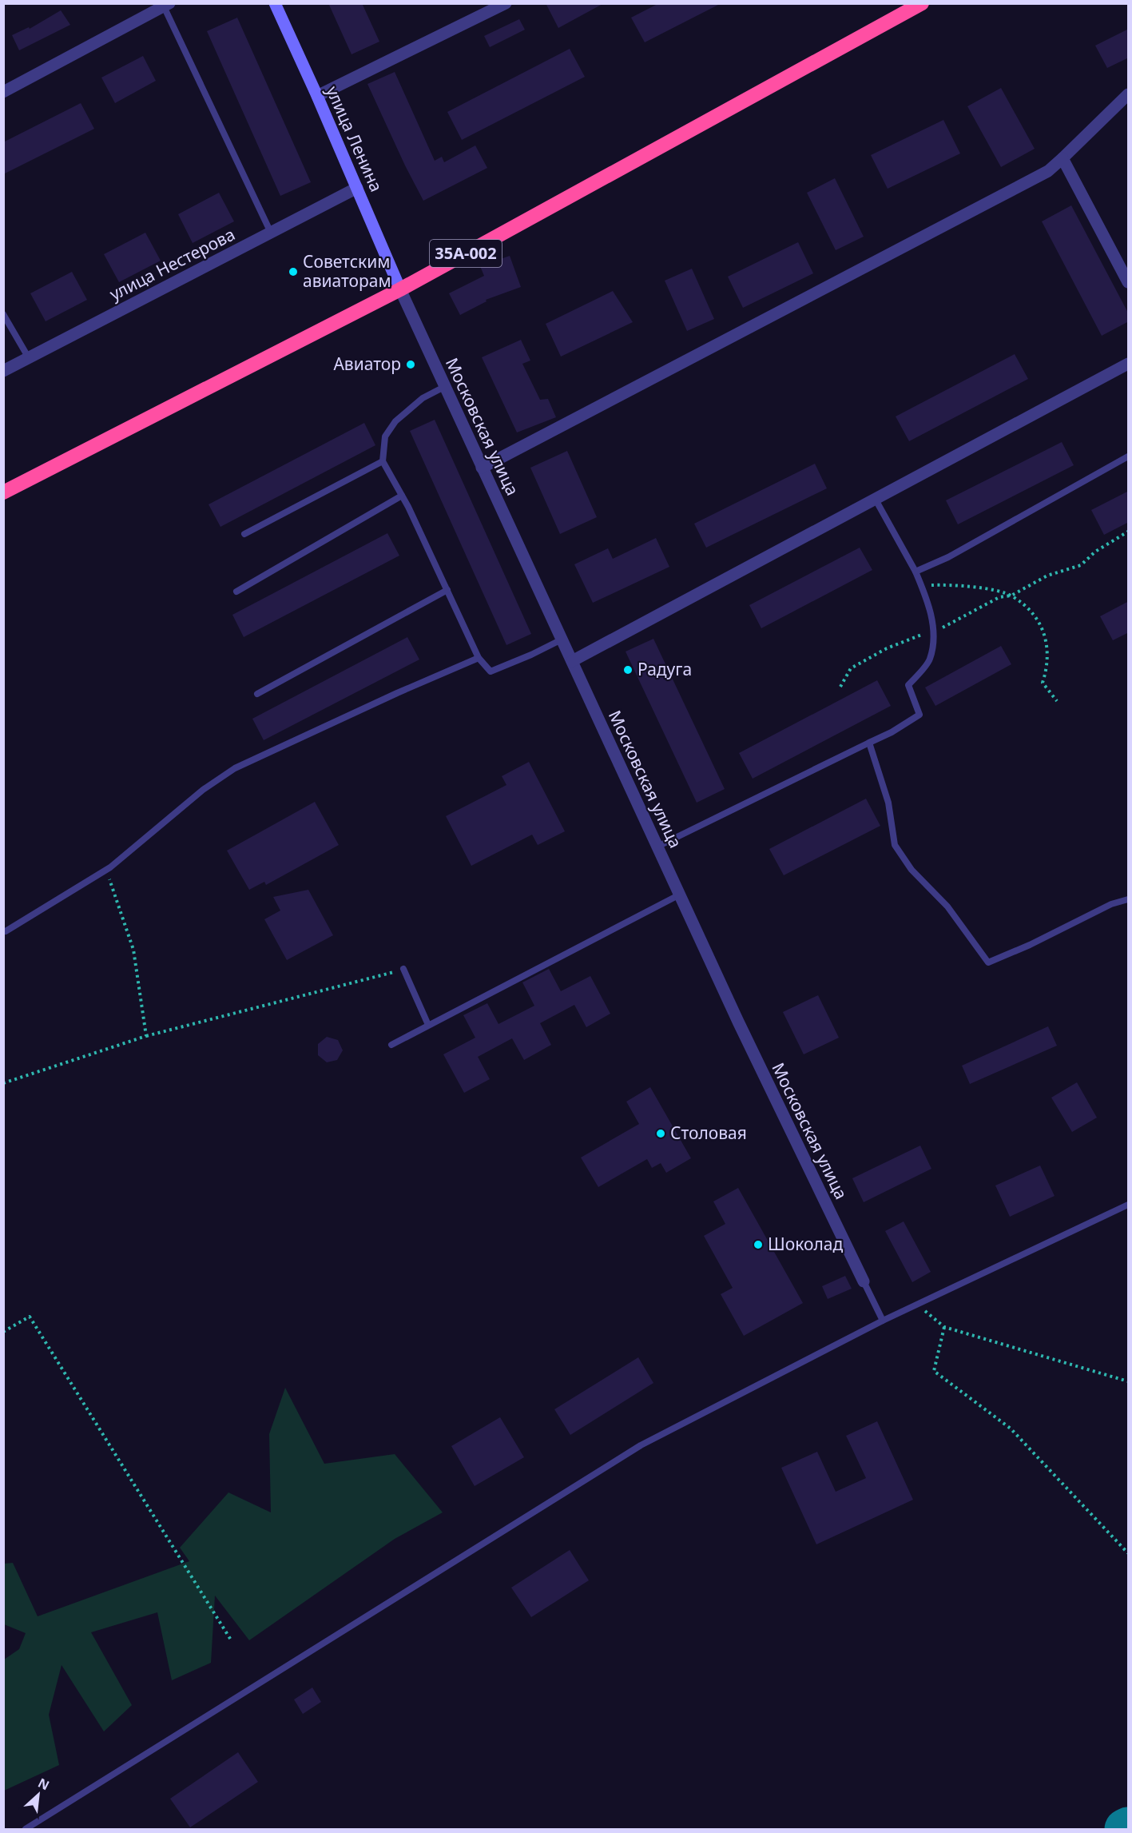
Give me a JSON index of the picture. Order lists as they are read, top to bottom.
{
  "streets": {
    "highway": ["35А-002"],
    "main road": ["улица Ленина"],
    "street": ["улица Нестерова", "Московская улица"]
  },
  "crossings": [
    ["улица Ленина", "35А-002"],
    ["улица Ленина", "улица Нестерова"],
    ["улица Ленина", "Московская улица"],
    ["35А-002", "Московская улица"]
  ],
  "places": [
    "Советским авиаторам",
    "Авиатор",
    "Радуга",
    "Столовая",
    "Шоколад"
  ],
  "north": "top right"
}
